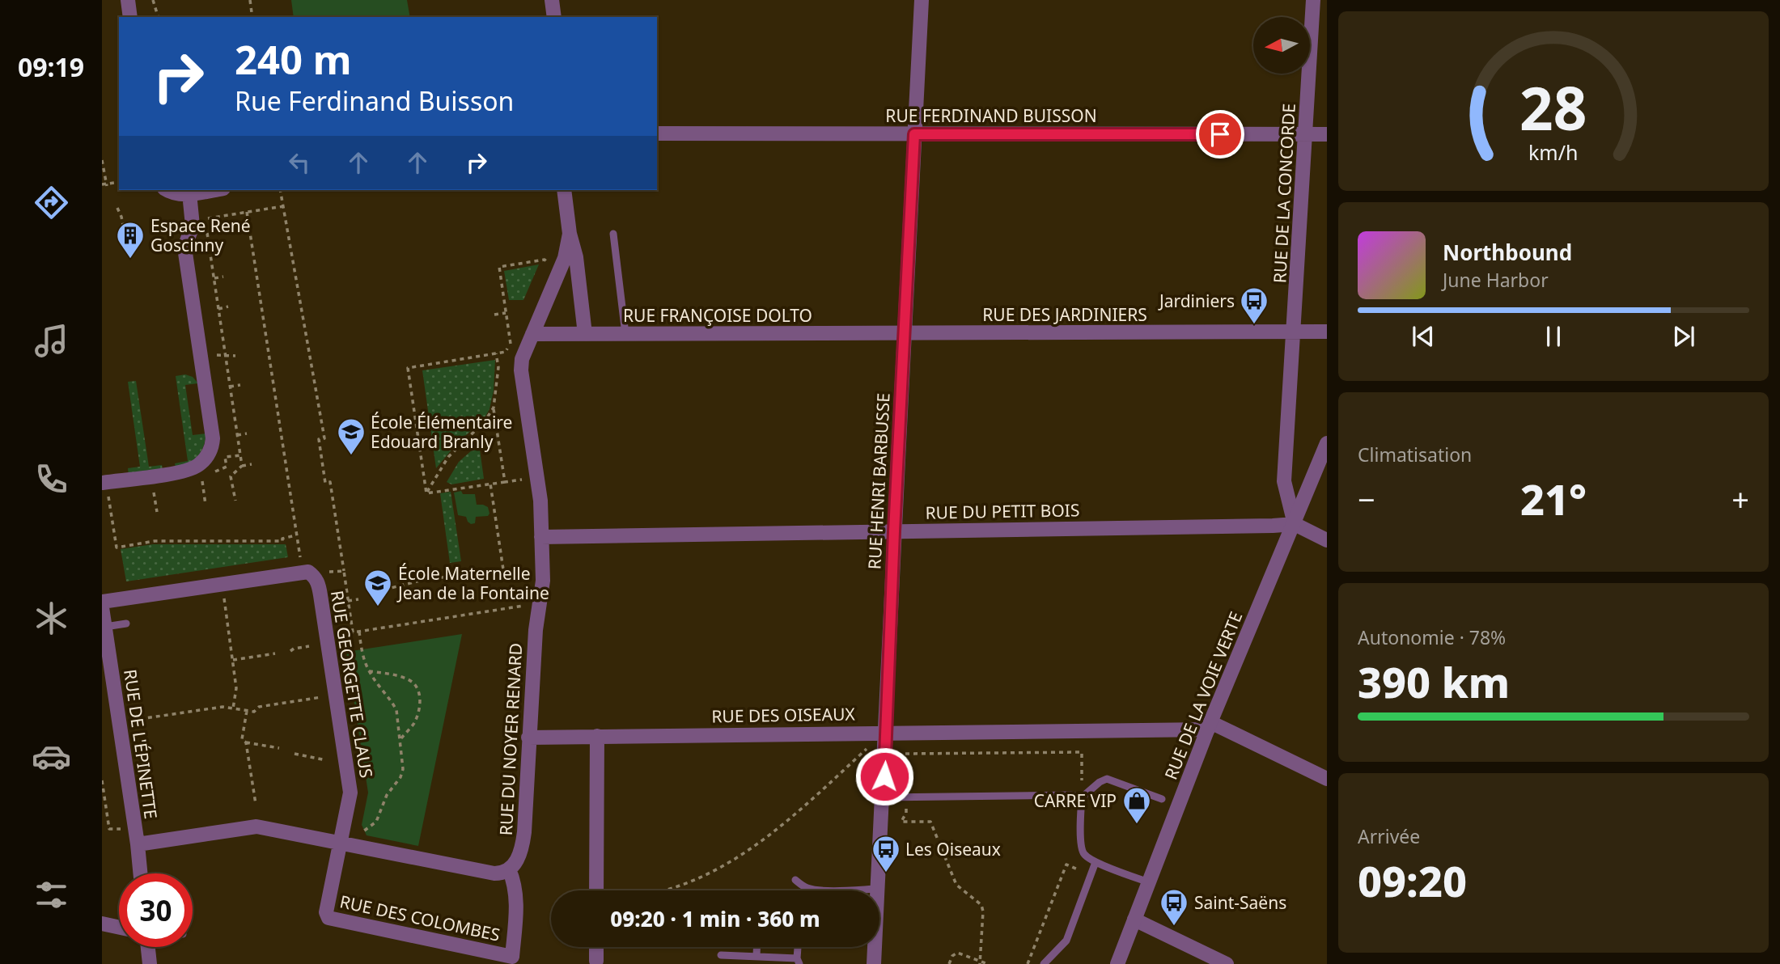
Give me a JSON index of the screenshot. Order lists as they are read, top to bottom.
{
  "streets": {
    "street": [
      "RUE FERDINAND BUISSON",
      "RUE DE LA CONCORDE",
      "RUE DES JARDINIERS",
      "RUE FRANÇOISE DOLTO",
      "RUE HENRI BARBUSSE",
      "RUE DU PETIT BOIS",
      "RUE GEORGETTE CLAUS",
      "RUE DE LA VOIE VERTE",
      "RUE DES OISEAUX",
      "RUE DU NOYER RENARD",
      "RUE DE L'ÉPINETTE",
      "RUE DES COLOMBES"
    ]
  },
  "crossings": [
    ["RUE FERDINAND BUISSON", "RUE DE LA CONCORDE"],
    ["RUE FERDINAND BUISSON", "RUE HENRI BARBUSSE"],
    ["RUE DE LA CONCORDE", "RUE DES JARDINIERS"],
    ["RUE DE LA CONCORDE", "RUE DU PETIT BOIS"],
    ["RUE DE LA CONCORDE", "RUE DE LA VOIE VERTE"],
    ["RUE DES JARDINIERS", "RUE FRANÇOISE DOLTO"],
    ["RUE DES JARDINIERS", "RUE HENRI BARBUSSE"],
    ["RUE FRANÇOISE DOLTO", "RUE HENRI BARBUSSE"],
    ["RUE FRANÇOISE DOLTO", "RUE DU NOYER RENARD"],
    ["RUE HENRI BARBUSSE", "RUE DU PETIT BOIS"],
    ["RUE HENRI BARBUSSE", "RUE DES OISEAUX"],
    ["RUE DU PETIT BOIS", "RUE DE LA VOIE VERTE"],
    ["RUE DU PETIT BOIS", "RUE DU NOYER RENARD"],
    ["RUE GEORGETTE CLAUS", "RUE DES COLOMBES"],
    ["RUE DE LA VOIE VERTE", "RUE DES OISEAUX"],
    ["RUE DES OISEAUX", "RUE DU NOYER RENARD"],
    ["RUE DU NOYER RENARD", "RUE DES COLOMBES"]
  ],
  "places": {
    "building": ["Espace René Goscinny"],
    "bus stop": ["Jardiniers", "Les Oiseaux", "Saint-Saëns"],
    "school or university": ["École Élémentaire Edouard Branly", "École Maternelle Jean de la Fontaine"],
    "shop": ["CARRE VIP"]
  },
  "north": "left",
  "page": {
    "tabs": "09:19",
    "turn": ["240 m", "Rue Ferdinand Buisson"],
    "song": ["Northbound", "June Harbor"],
    "tile": [
      "Climatisation",
      ["Autonomie · 78%", "390 km"],
      ["Arrivée", "09:20"]
    ],
    "heat": ["−", "21°", "+"],
    "limit": "30",
    "trip": "09:20 · 1 min · 360 m",
    "gauge": ["28", "km/h"]
  }
}
